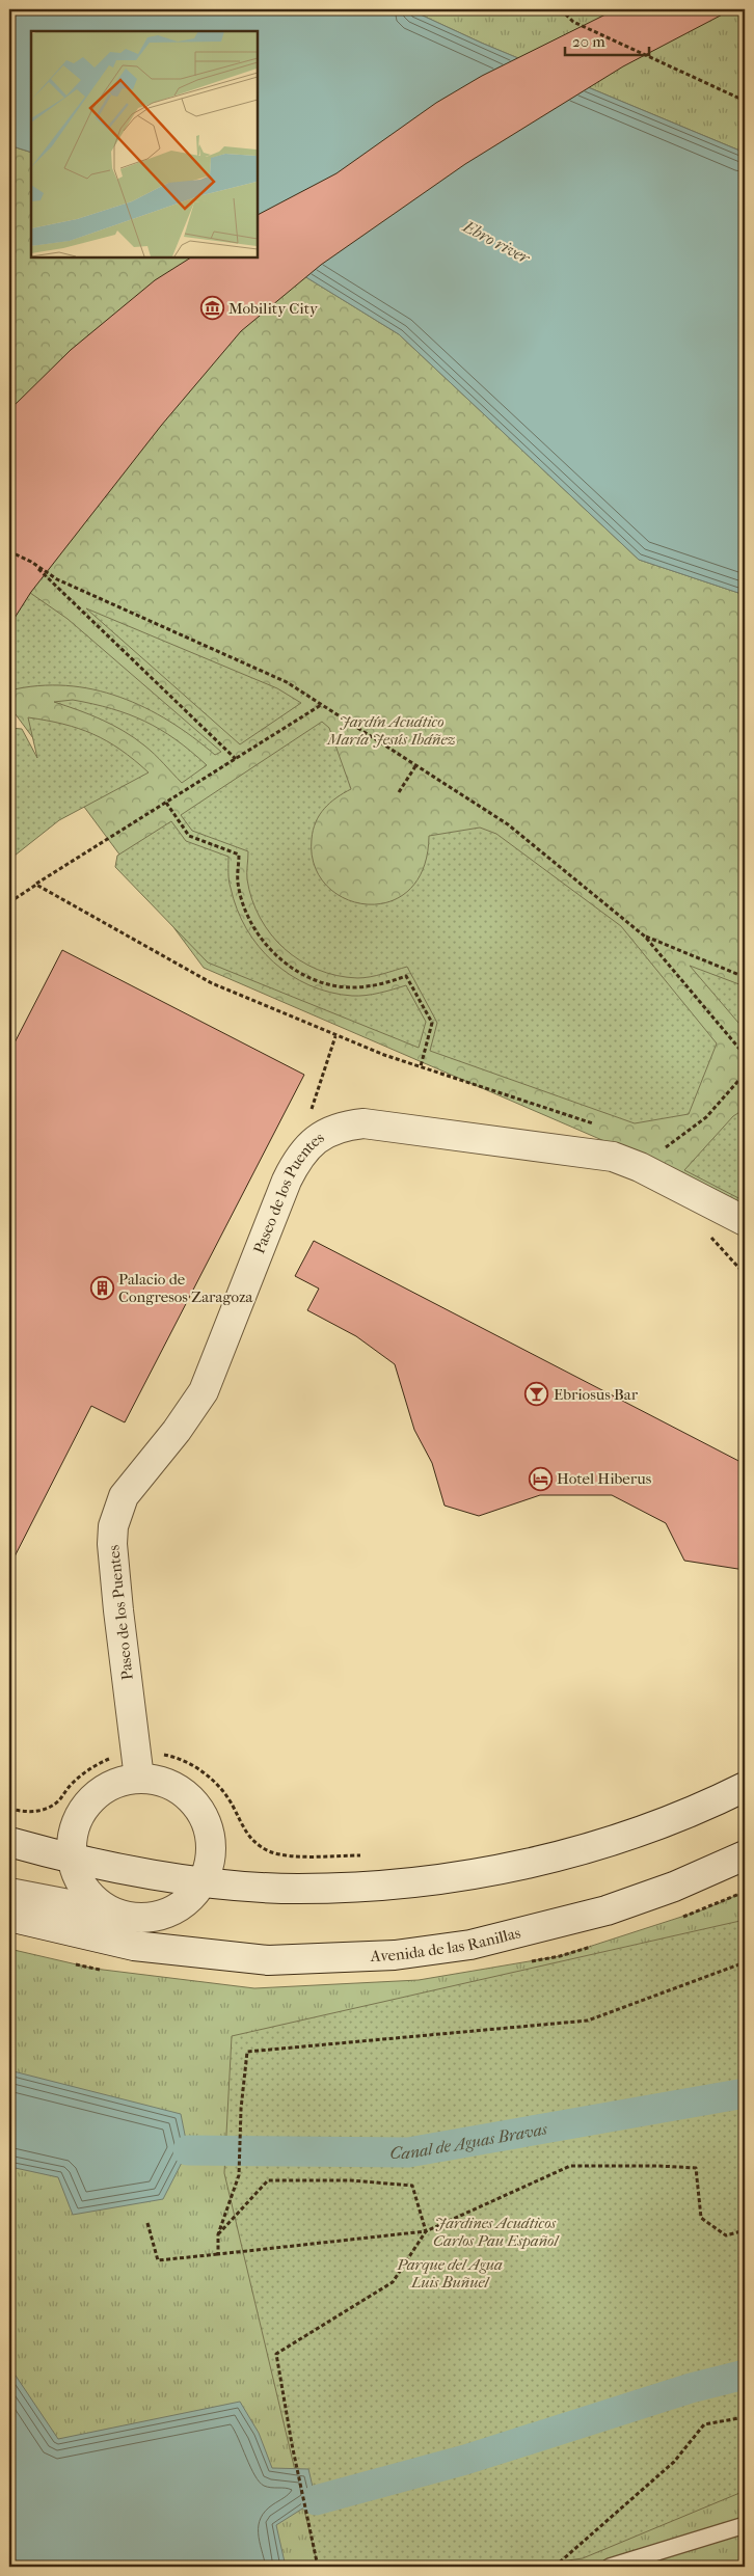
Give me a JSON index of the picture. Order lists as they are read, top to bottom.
{
  "streets": {
    "street": ["Paseo de los Puentes", "Avenida de las Ranillas"]
  },
  "crossings": [
    ["Paseo de los Puentes", "Avenida de las Ranillas"]
  ],
  "water": ["Ebro river", "Canal de Aguas Bravas"],
  "parks": ["Jardín Acuático María Jesús Ibáñez", "Jardines Acuáticos Carlos Pau Español", "Parque del Agua Luis Buñuel"],
  "places": {
    "museum": ["Mobility City"],
    "building": ["Palacio de Congresos Zaragoza"],
    "bar": ["Ebriosus Bar"],
    "hotel": ["Hotel Hiberus"]
  },
  "scale_bar": "20 m"
}
